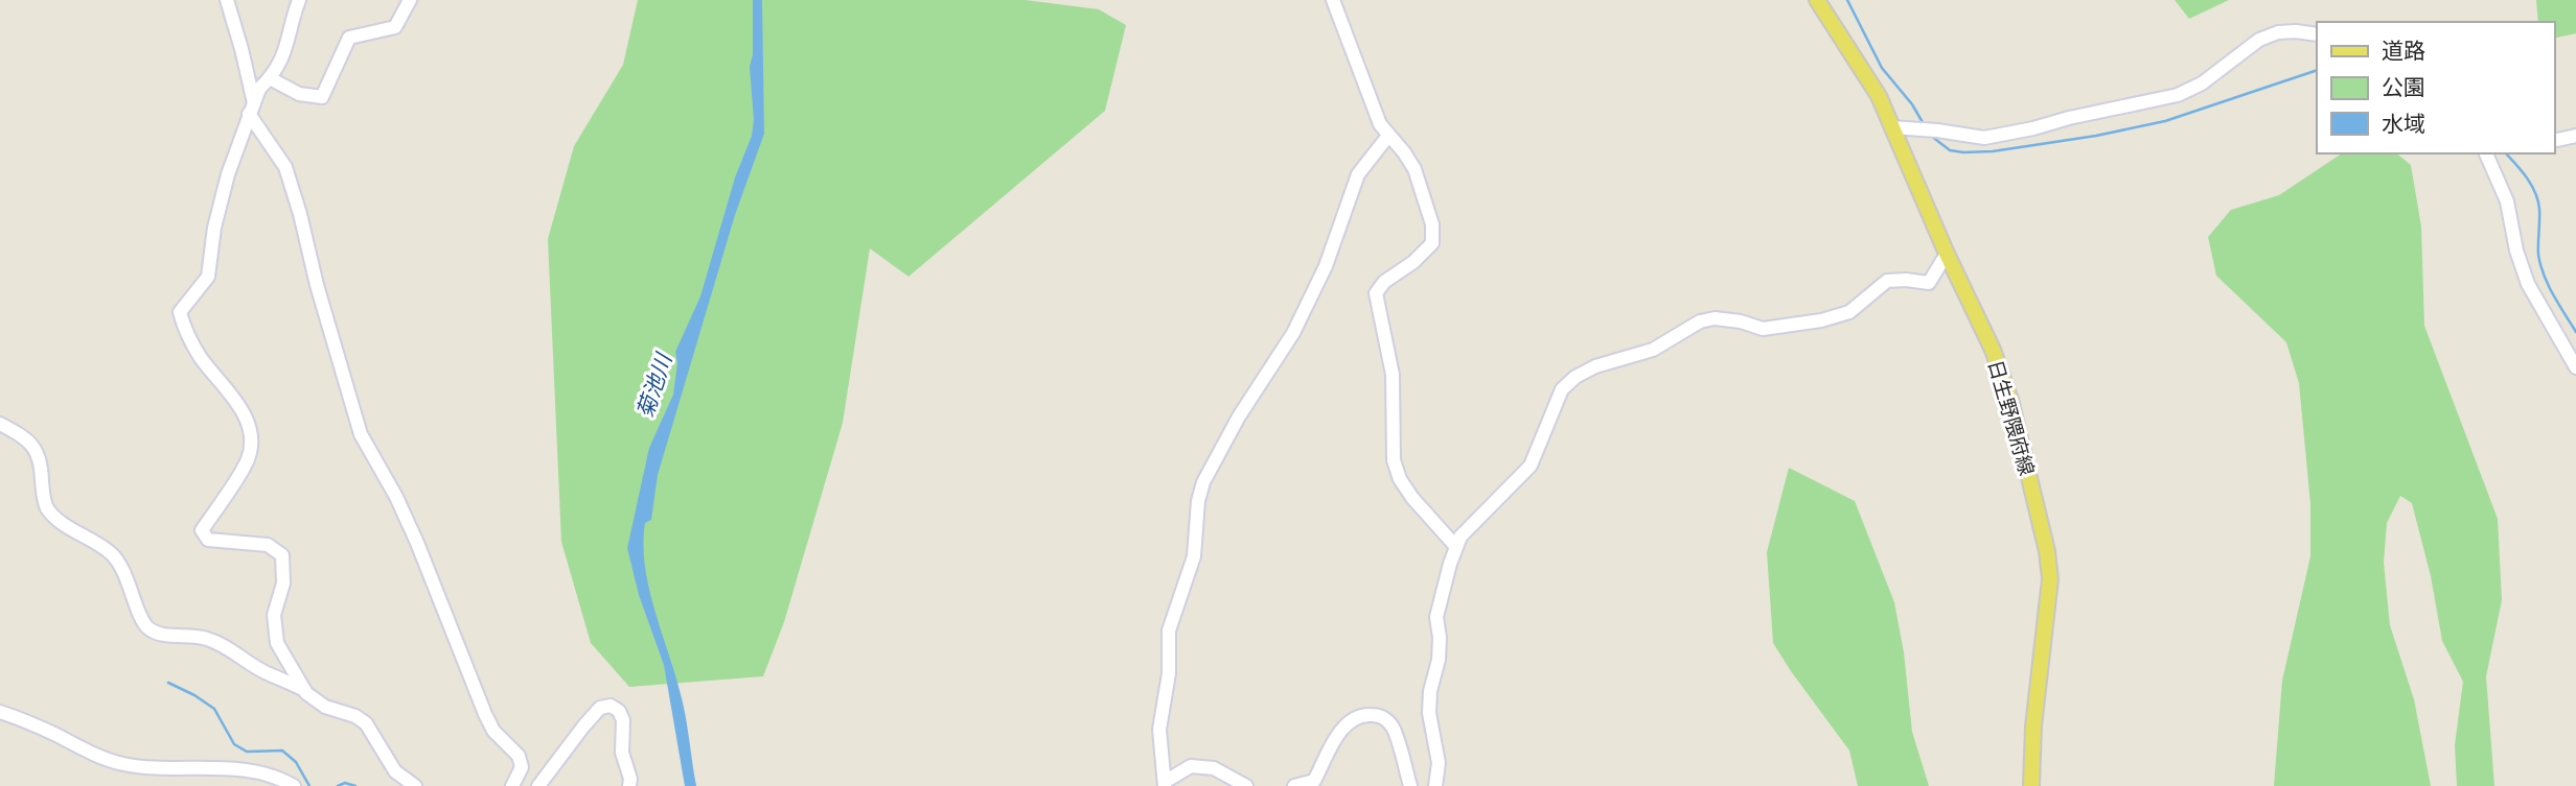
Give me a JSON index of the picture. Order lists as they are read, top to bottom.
{
  "streets": {
    "main road": ["日生野隈府線"]
  },
  "water": ["菊池川"],
  "legend": ["道路", "公園", "水域"]
}
